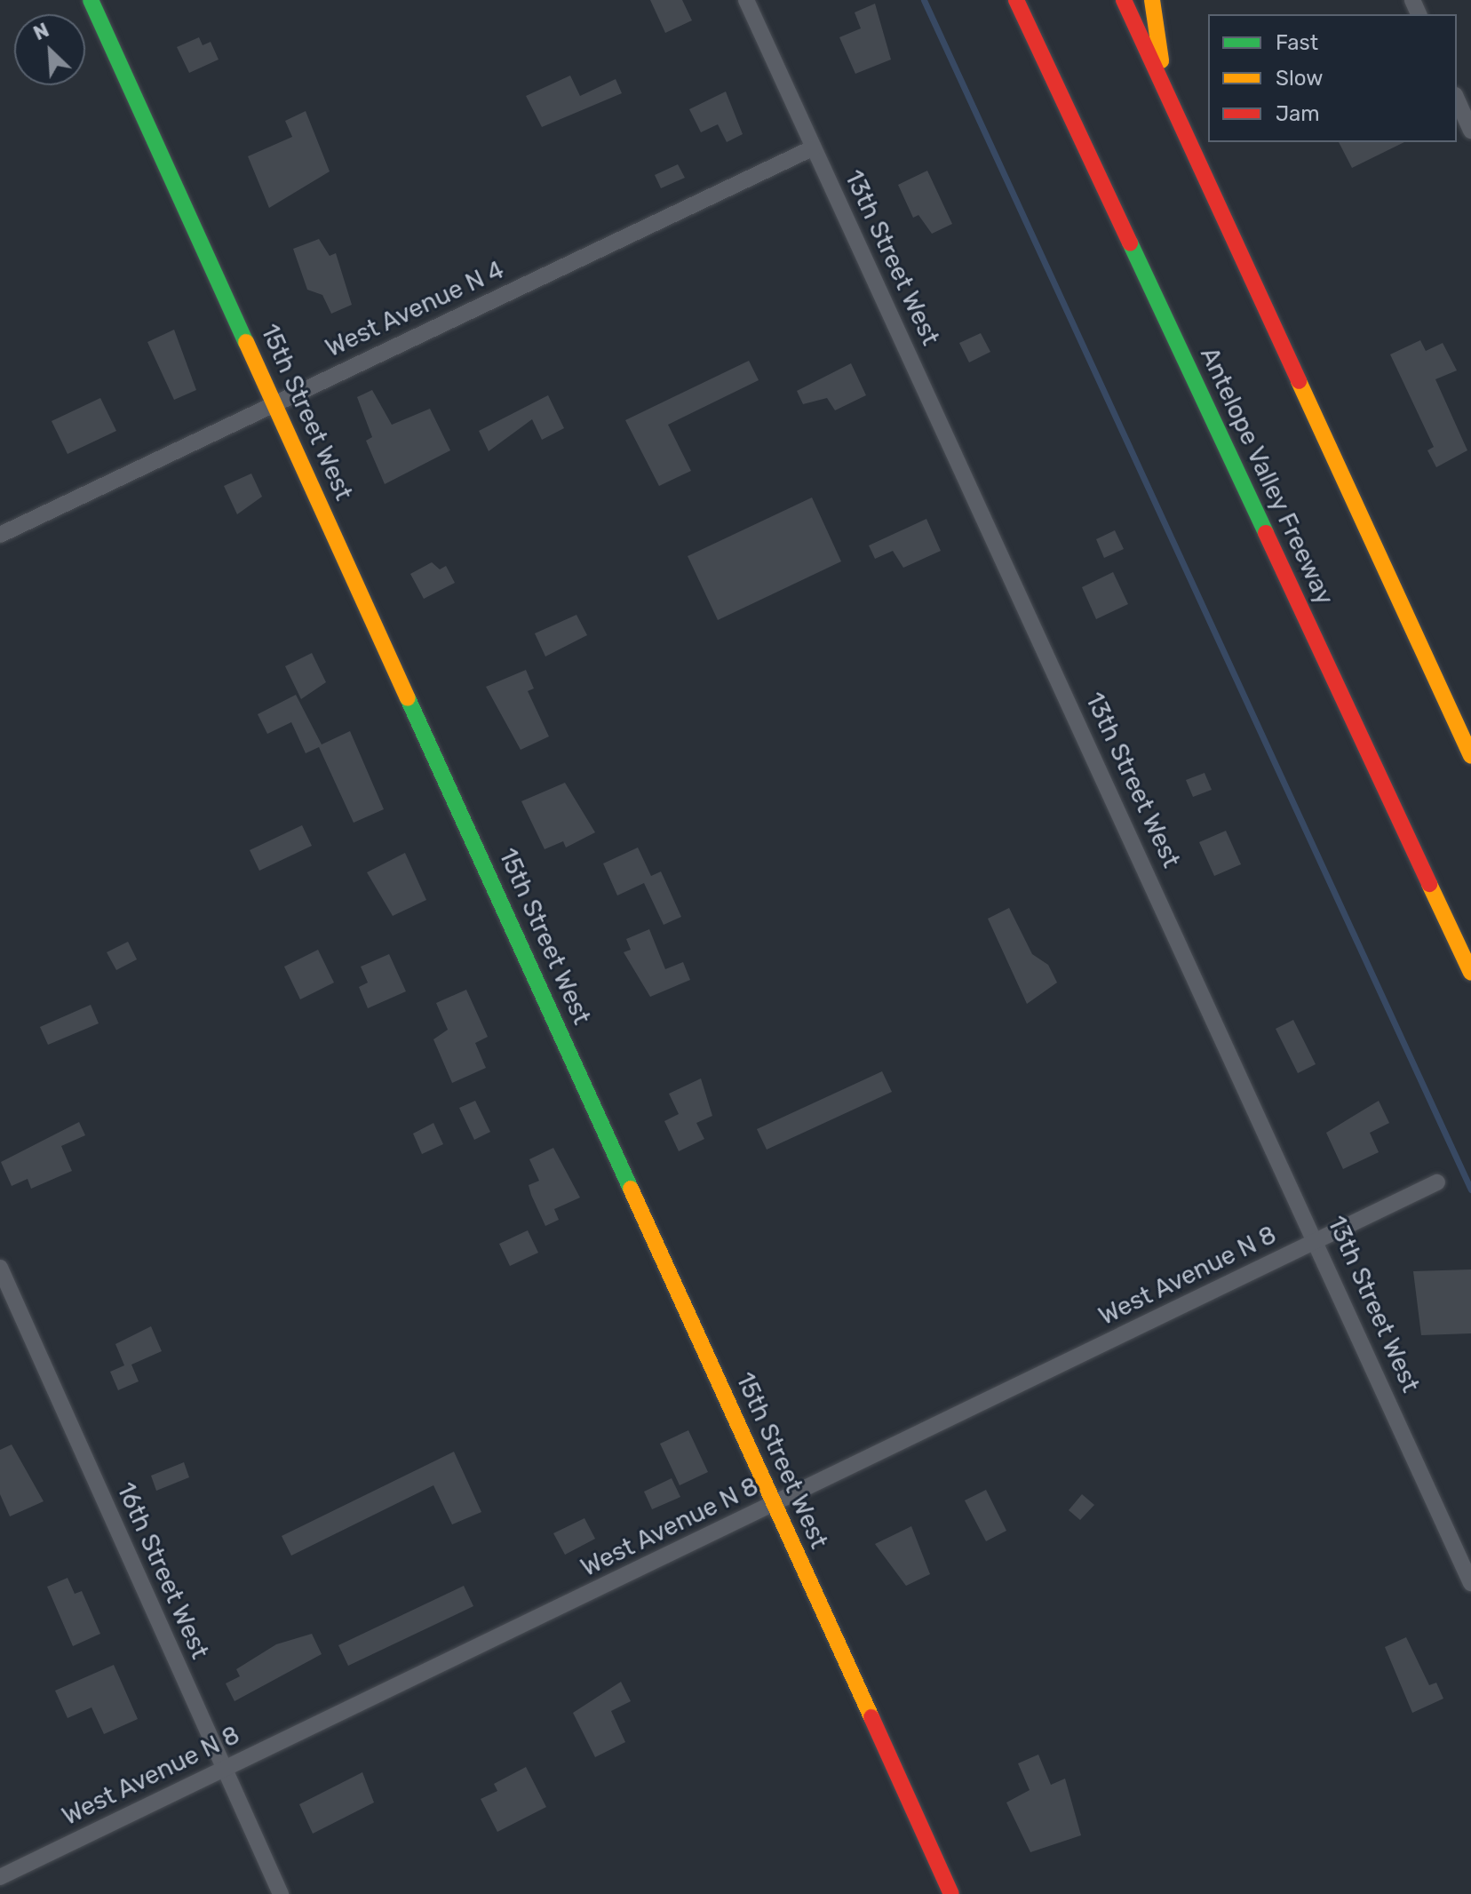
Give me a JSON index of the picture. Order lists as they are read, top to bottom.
{
  "streets": {
    "main road": ["15th Street West", "Antelope Valley Freeway"],
    "street": [
      "13th Street West",
      "West Avenue N 4",
      "West Avenue N 8",
      "16th Street West"
    ]
  },
  "crossings": [
    ["13th Street West", "West Avenue N 4"],
    ["13th Street West", "West Avenue N 8"],
    ["West Avenue N 4", "15th Street West"],
    ["15th Street West", "West Avenue N 8"],
    ["West Avenue N 8", "16th Street West"]
  ],
  "legend": ["Fast", "Slow", "Jam"],
  "north": "top left"
}
